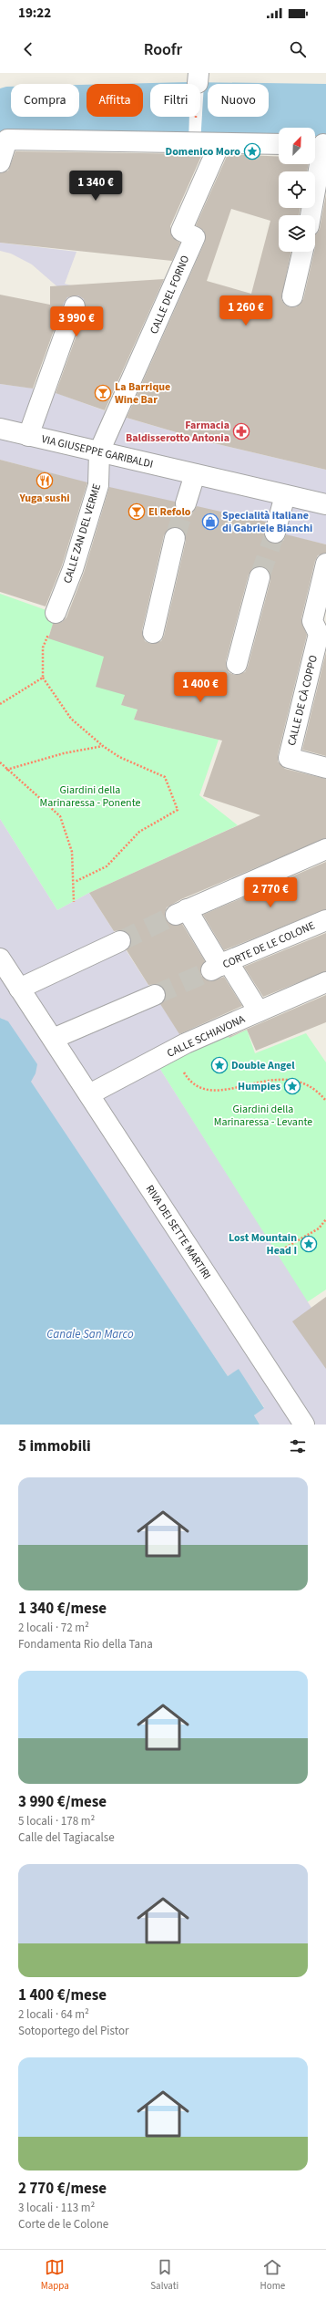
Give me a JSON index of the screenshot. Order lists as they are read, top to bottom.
{
  "streets": {
    "street": [
      "CALLE DEL FORNO",
      "VIA GIUSEPPE GARIBALDI",
      "CALLE ZAN DEL VERME",
      "CALLE DE CÀ COPPO",
      "CORTE DE LE COLONE",
      "CALLE SCHIAVONA",
      "RIVA DEI SETTE MARTIRI"
    ]
  },
  "crossings": [
    ["CALLE DEL FORNO", "VIA GIUSEPPE GARIBALDI"],
    ["CALLE DEL FORNO", "CALLE ZAN DEL VERME"],
    ["VIA GIUSEPPE GARIBALDI", "CALLE ZAN DEL VERME"],
    ["CALLE SCHIAVONA", "RIVA DEI SETTE MARTIRI"]
  ],
  "water": ["Canale San Marco"],
  "parks": ["Giardini della Marinaressa - Ponente", "Giardini della Marinaressa - Levante"],
  "places": {
    "place": [
      "Domenico Moro",
      "Double Angel",
      "Humpies",
      "Lost Mountain Head I"
    ],
    "bar": ["La Barrique Wine Bar", "El Refolo"],
    "pharmacy": ["Farmacia Baldisserotto Antonia"],
    "restaurant": ["Yuga sushi"],
    "shop": ["Specialità italiane di Gabriele Bianchi"]
  },
  "north": "top right",
  "page": {
    "status": "19:22",
    "header": "Roofr",
    "chip": [
      "Compra",
      "Affitta",
      "Filtri",
      "Nuovo"
    ],
    "price": [
      "1 340 €",
      "1 260 €",
      "3 990 €",
      "1 400 €",
      "2 770 €"
    ],
    "heading": "5 immobili",
    "list": [
      {
        "name": "1 340 €/mese",
        "note": "2 locali · 72 m² · Fondamenta Rio della Tana"
      },
      {
        "name": "3 990 €/mese",
        "note": "5 locali · 178 m² · Calle del Tagiacalse"
      },
      {
        "name": "1 400 €/mese",
        "note": "2 locali · 64 m² · Sotoportego del Pistor"
      },
      {
        "name": "2 770 €/mese",
        "note": "3 locali · 113 m² · Corte de le Colone"
      }
    ],
    "tabs": ["Mappa", "Salvati", "Home"]
  }
}
